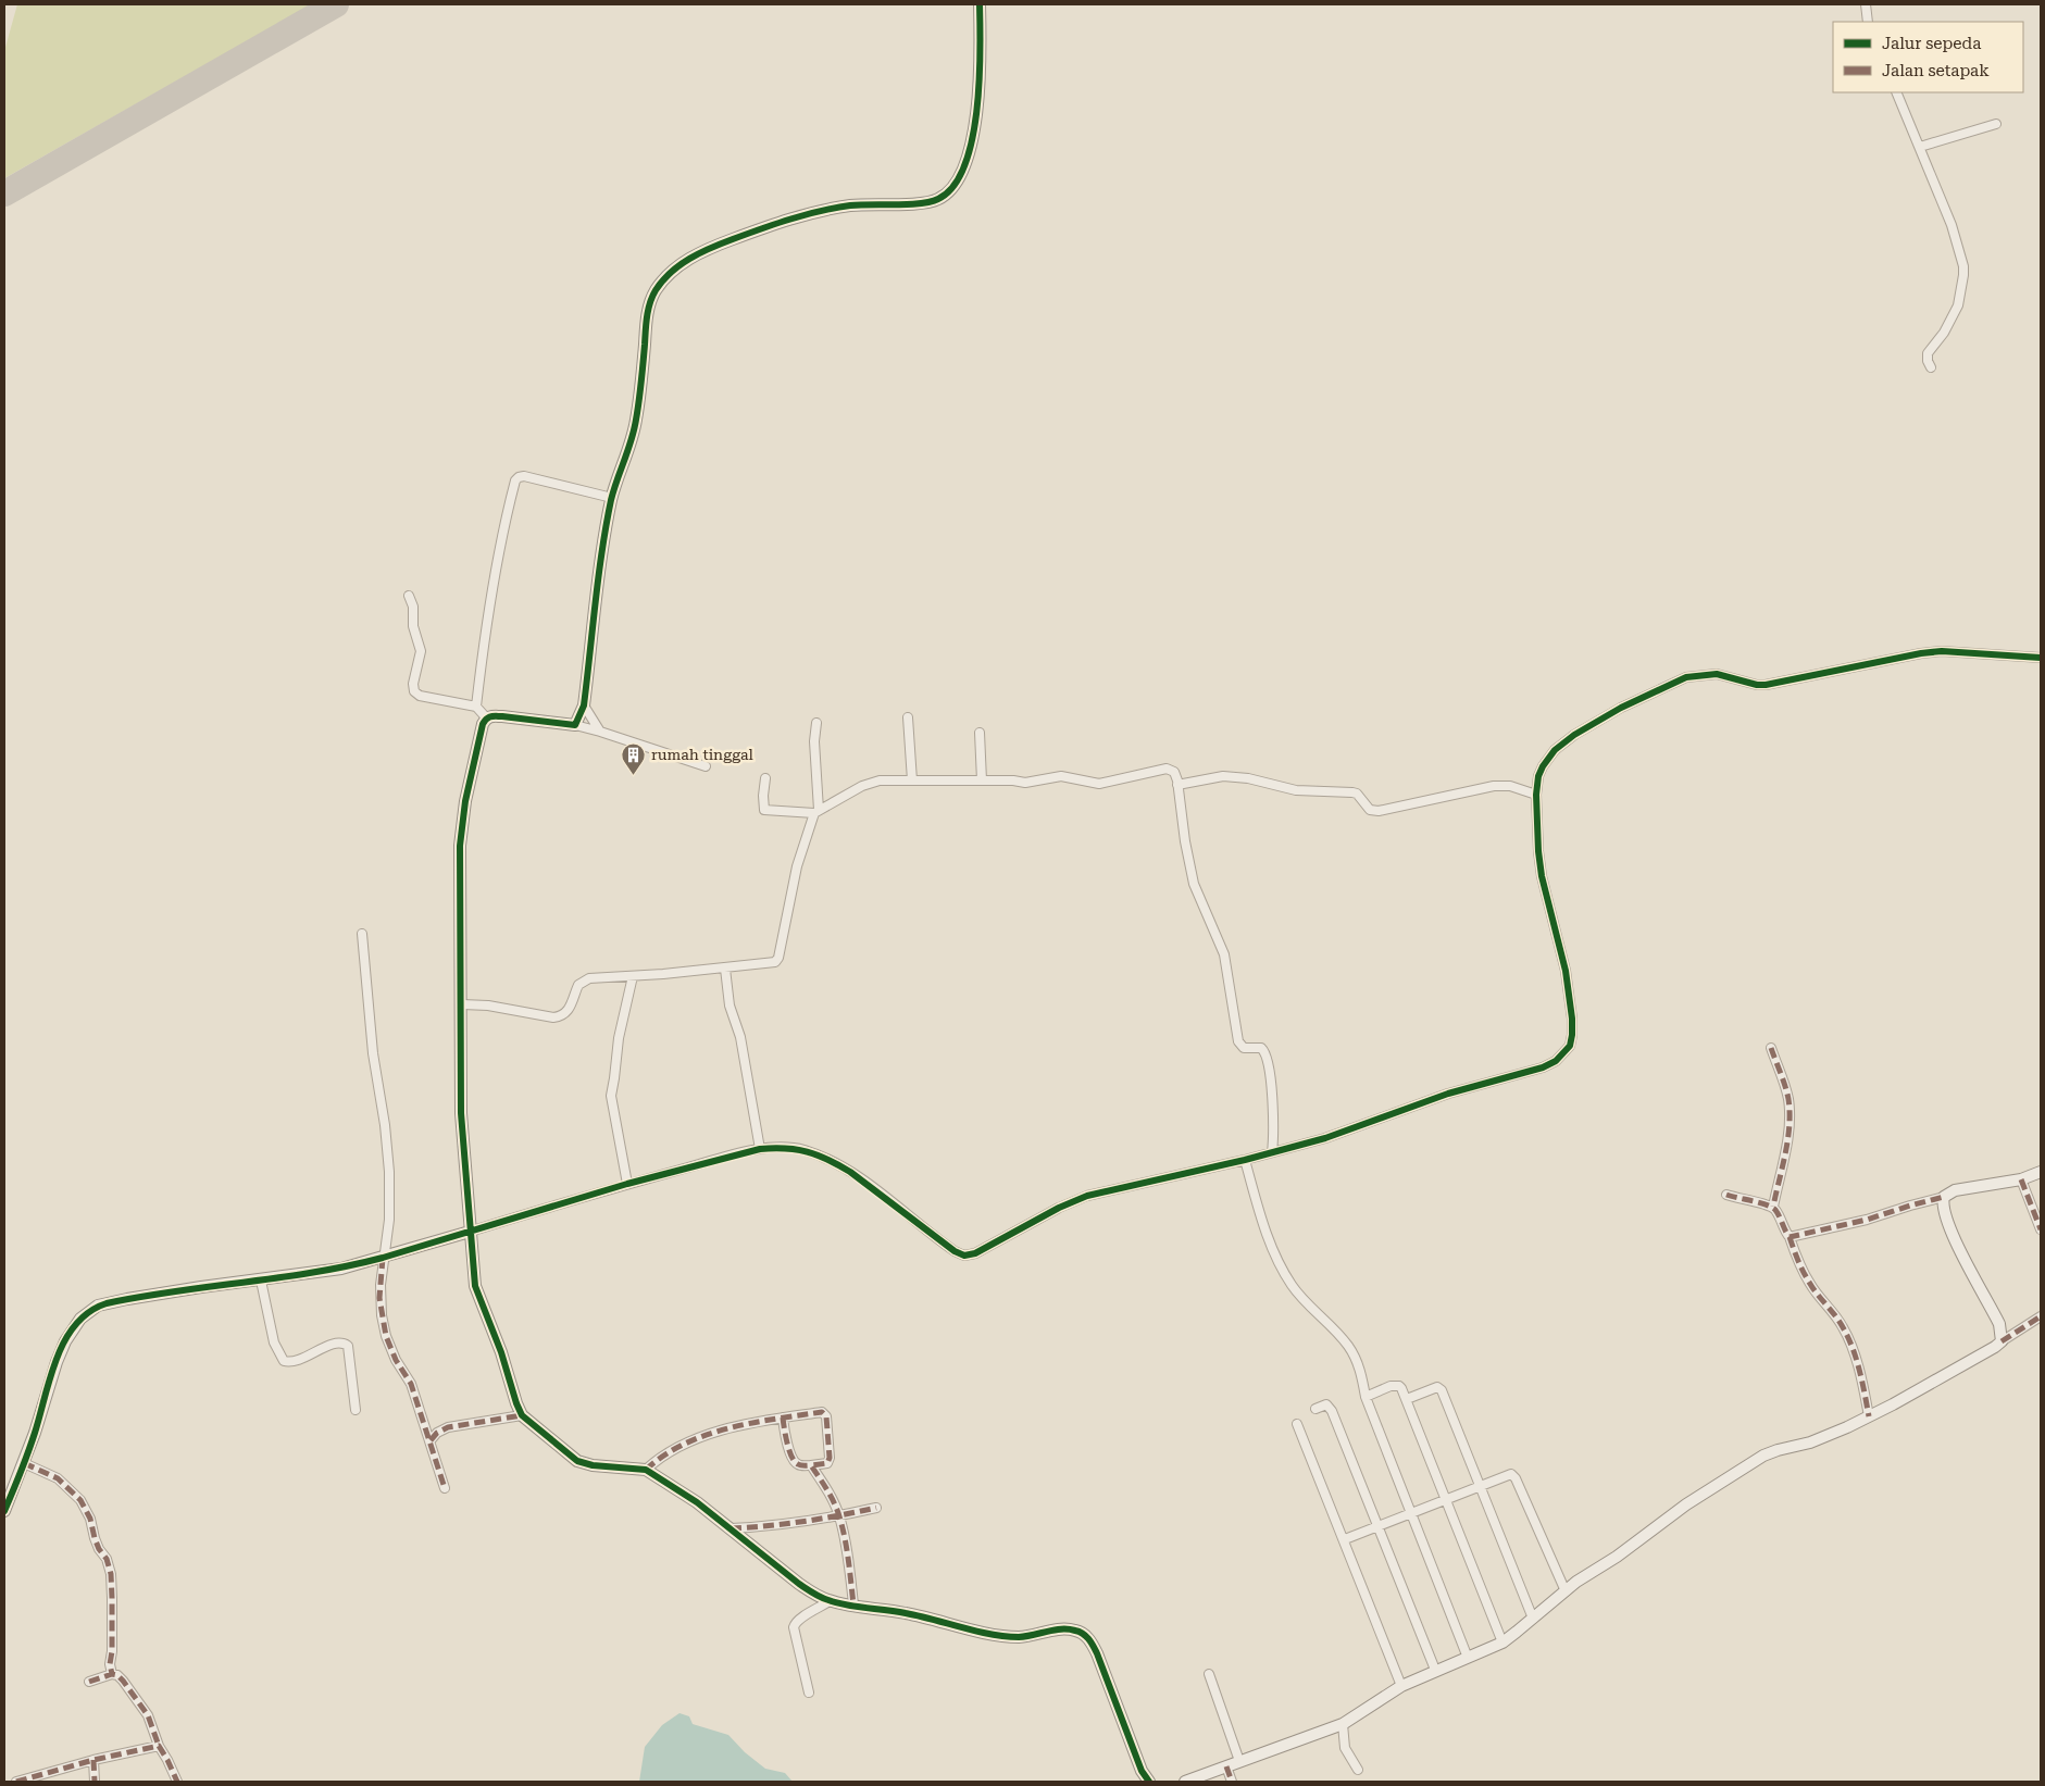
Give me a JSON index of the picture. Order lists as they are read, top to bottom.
{
  "places": {
    "building": ["rumah tinggal"]
  },
  "legend": ["Jalur sepeda", "Jalan setapak"]
}
